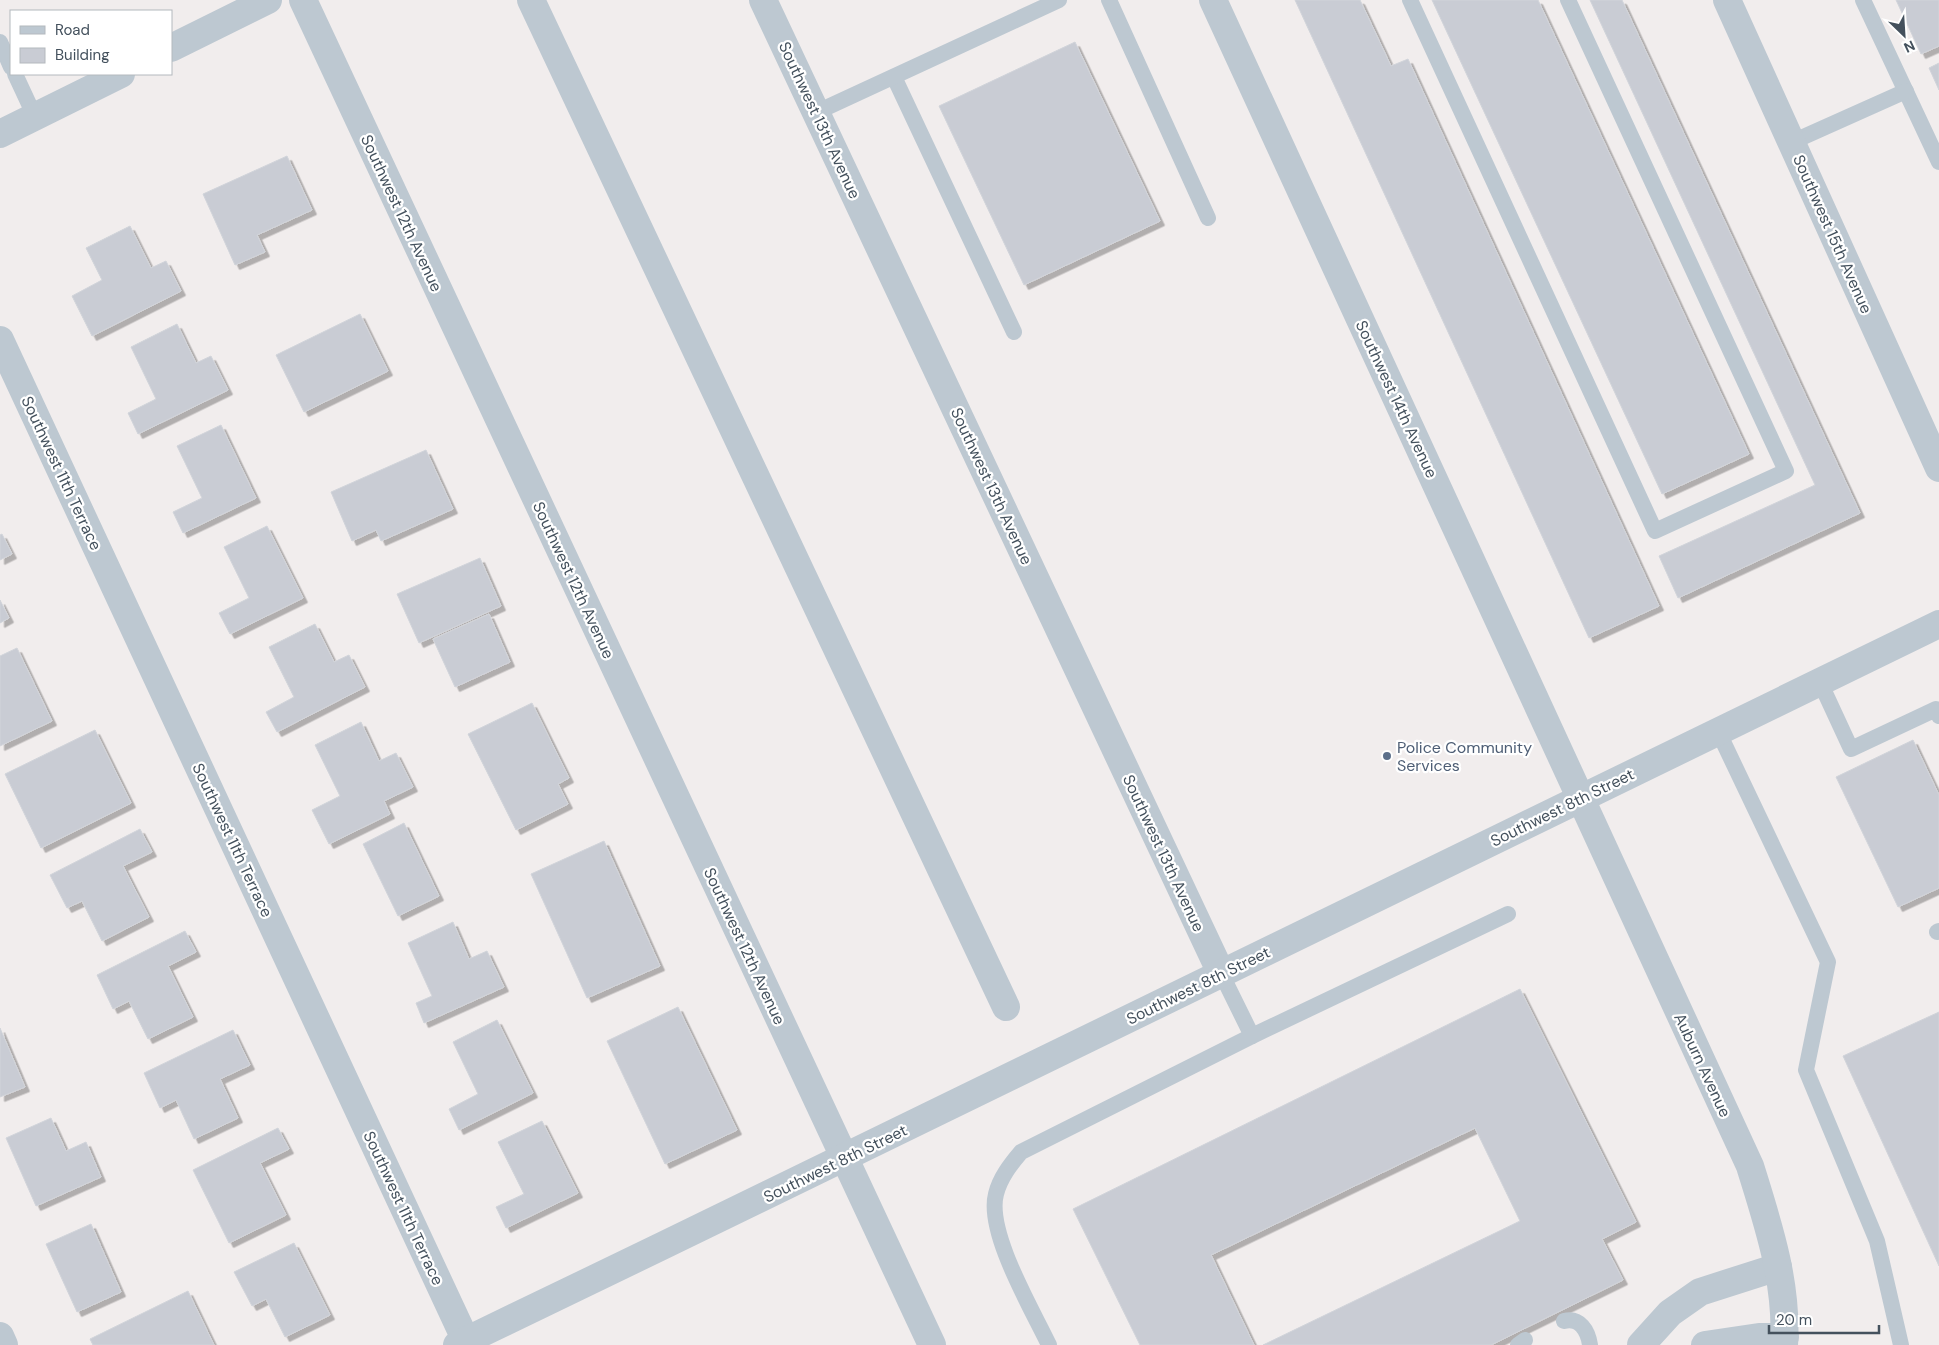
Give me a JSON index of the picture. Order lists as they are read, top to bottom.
{
  "streets": {
    "street": [
      "Southwest 13th Avenue",
      "Southwest 12th Avenue",
      "Southwest 15th Avenue",
      "Southwest 14th Avenue",
      "Southwest 11th Terrace",
      "Southwest 8th Street",
      "Auburn Avenue"
    ]
  },
  "crossings": [
    ["Southwest 13th Avenue", "Southwest 8th Street"],
    ["Southwest 12th Avenue", "Southwest 8th Street"],
    ["Southwest 14th Avenue", "Southwest 8th Street"],
    ["Southwest 14th Avenue", "Auburn Avenue"],
    ["Southwest 11th Terrace", "Southwest 8th Street"],
    ["Southwest 8th Street", "Auburn Avenue"]
  ],
  "places": ["Police Community Services"],
  "legend": ["Road", "Building"],
  "scale_bar": "20 m",
  "north": "bottom right"
}
